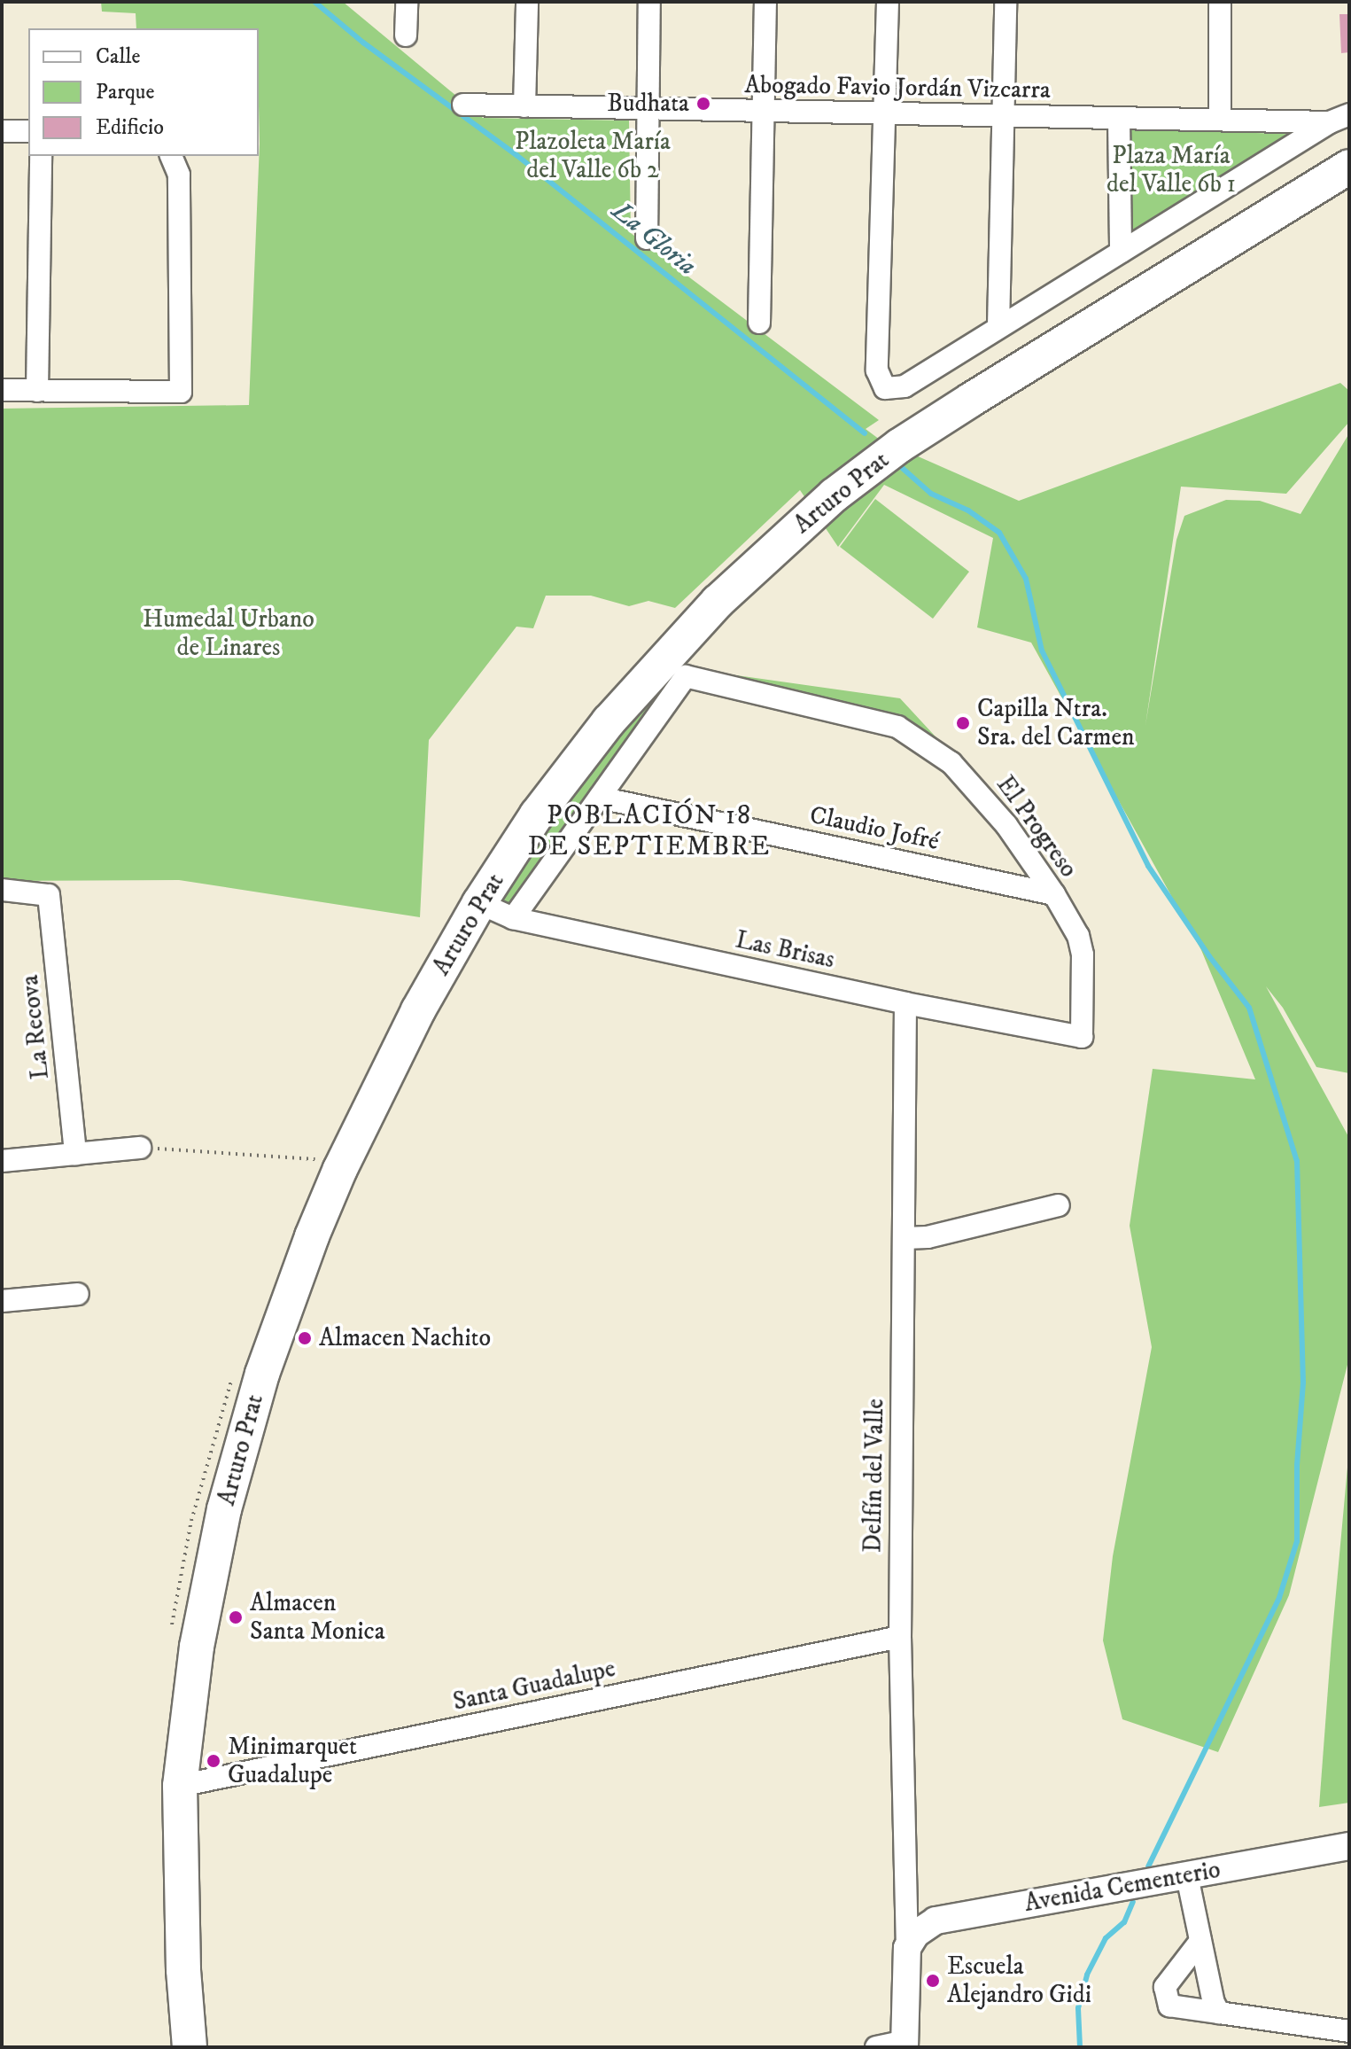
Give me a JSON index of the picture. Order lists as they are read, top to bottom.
{
  "streets": {
    "main road": ["Arturo Prat"],
    "street": [
      "Abogado Favio Jordán Vizcarra",
      "El Progreso",
      "Claudio Jofré",
      "Las Brisas",
      "La Recova",
      "Delfín del Valle",
      "Santa Guadalupe",
      "Avenida Cementerio"
    ]
  },
  "crossings": [
    ["Arturo Prat", "El Progreso"],
    ["Arturo Prat", "Claudio Jofré"],
    ["Arturo Prat", "Las Brisas"],
    ["Arturo Prat", "Santa Guadalupe"],
    ["El Progreso", "Claudio Jofré"],
    ["El Progreso", "Las Brisas"],
    ["Las Brisas", "Delfín del Valle"],
    ["Delfín del Valle", "Santa Guadalupe"],
    ["Delfín del Valle", "Avenida Cementerio"]
  ],
  "districts": ["POBLACIÓN 18 DE SEPTIEMBRE"],
  "water": ["La Gloria"],
  "parks": ["Plazoleta María del Valle 6b 2", "Plaza María del Valle 6b 1", "Humedal Urbano de Linares"],
  "places": [
    "Budhata",
    "Capilla Ntra. Sra. del Carmen",
    "Almacen Nachito",
    "Almacen Santa Monica",
    "Minimarquet Guadalupe",
    "Escuela Alejandro Gidi"
  ],
  "legend": ["Calle", "Parque", "Edificio"]
}
